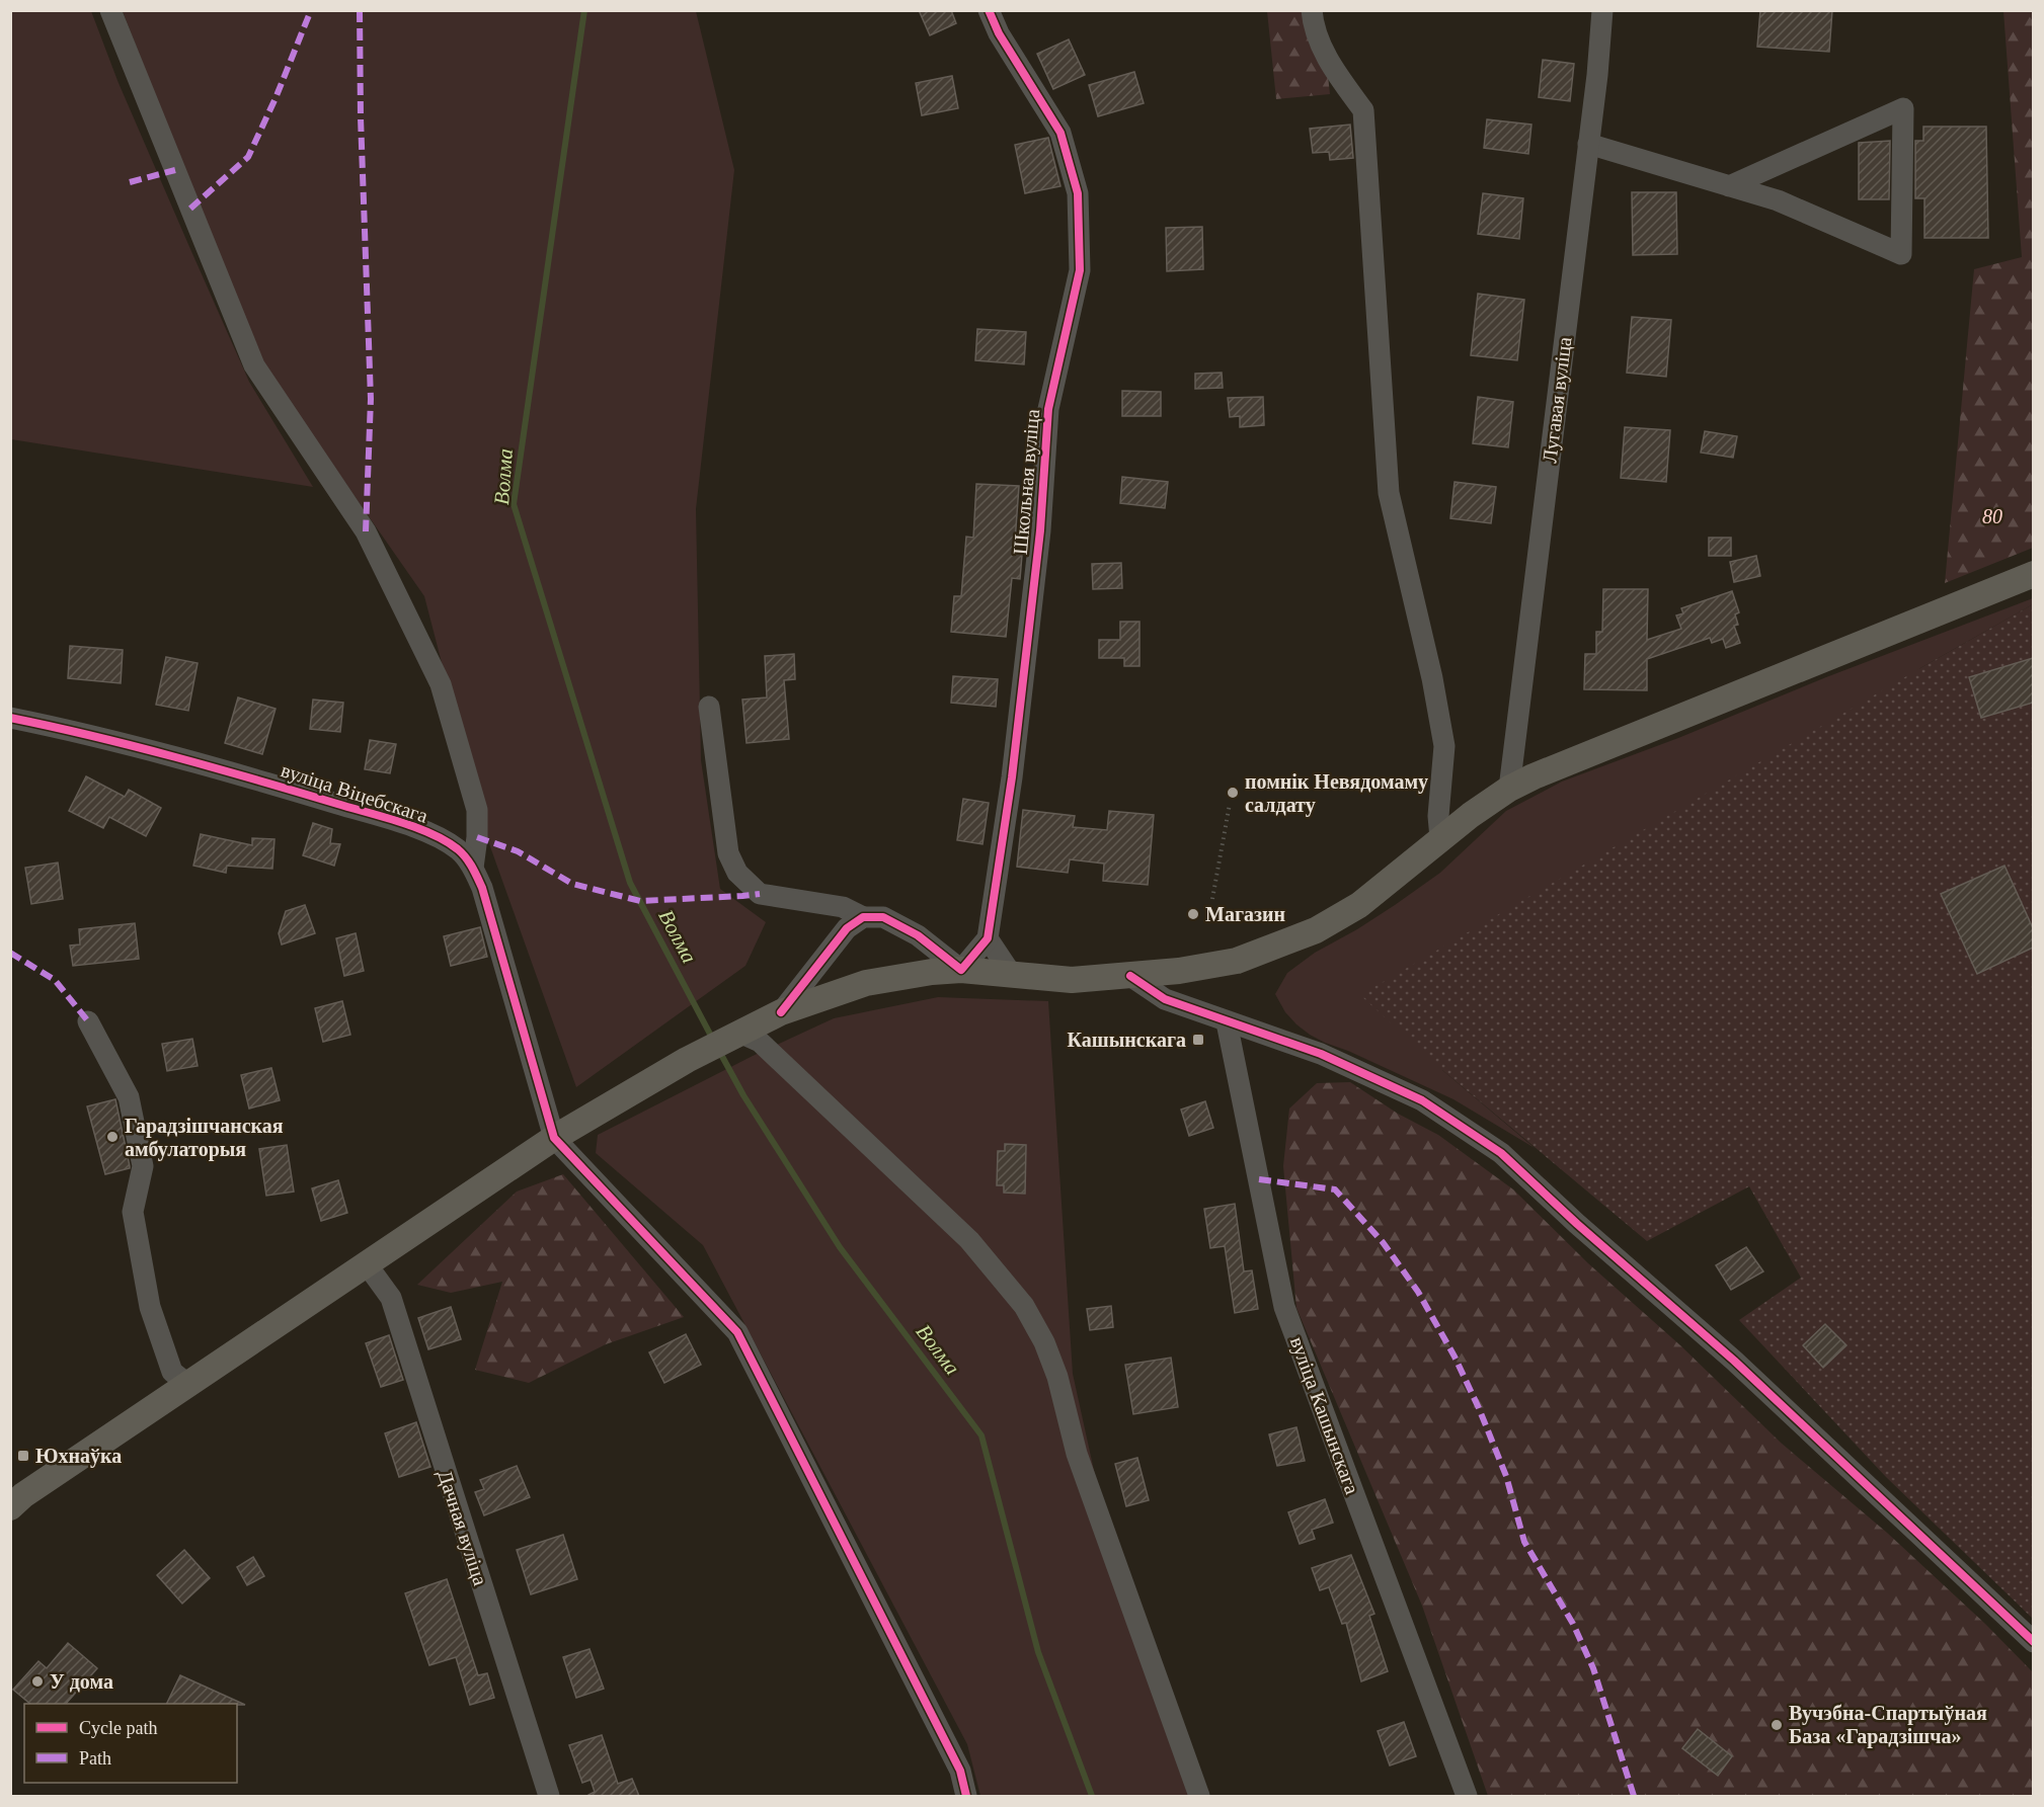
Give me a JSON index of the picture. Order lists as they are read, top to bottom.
{
  "streets": {
    "street": [
      "Лугавая вуліца",
      "Школьная вуліца",
      "вуліца Віцебскага",
      "вуліца Кашынскага",
      "Дачная вуліца"
    ]
  },
  "water": ["Волма"],
  "parks": ["80"],
  "places": {
    "other": [
      "помнік Невядомаму салдату",
      "Магазин",
      "Гарадзішчанская амбулаторыя",
      "У дома",
      "Вучэбна-Спартыўная База «Гарадзішча»"
    ],
    "transit": ["Кашынскага", "Юхнаўка"]
  },
  "legend": ["Cycle path", "Path"]
}
